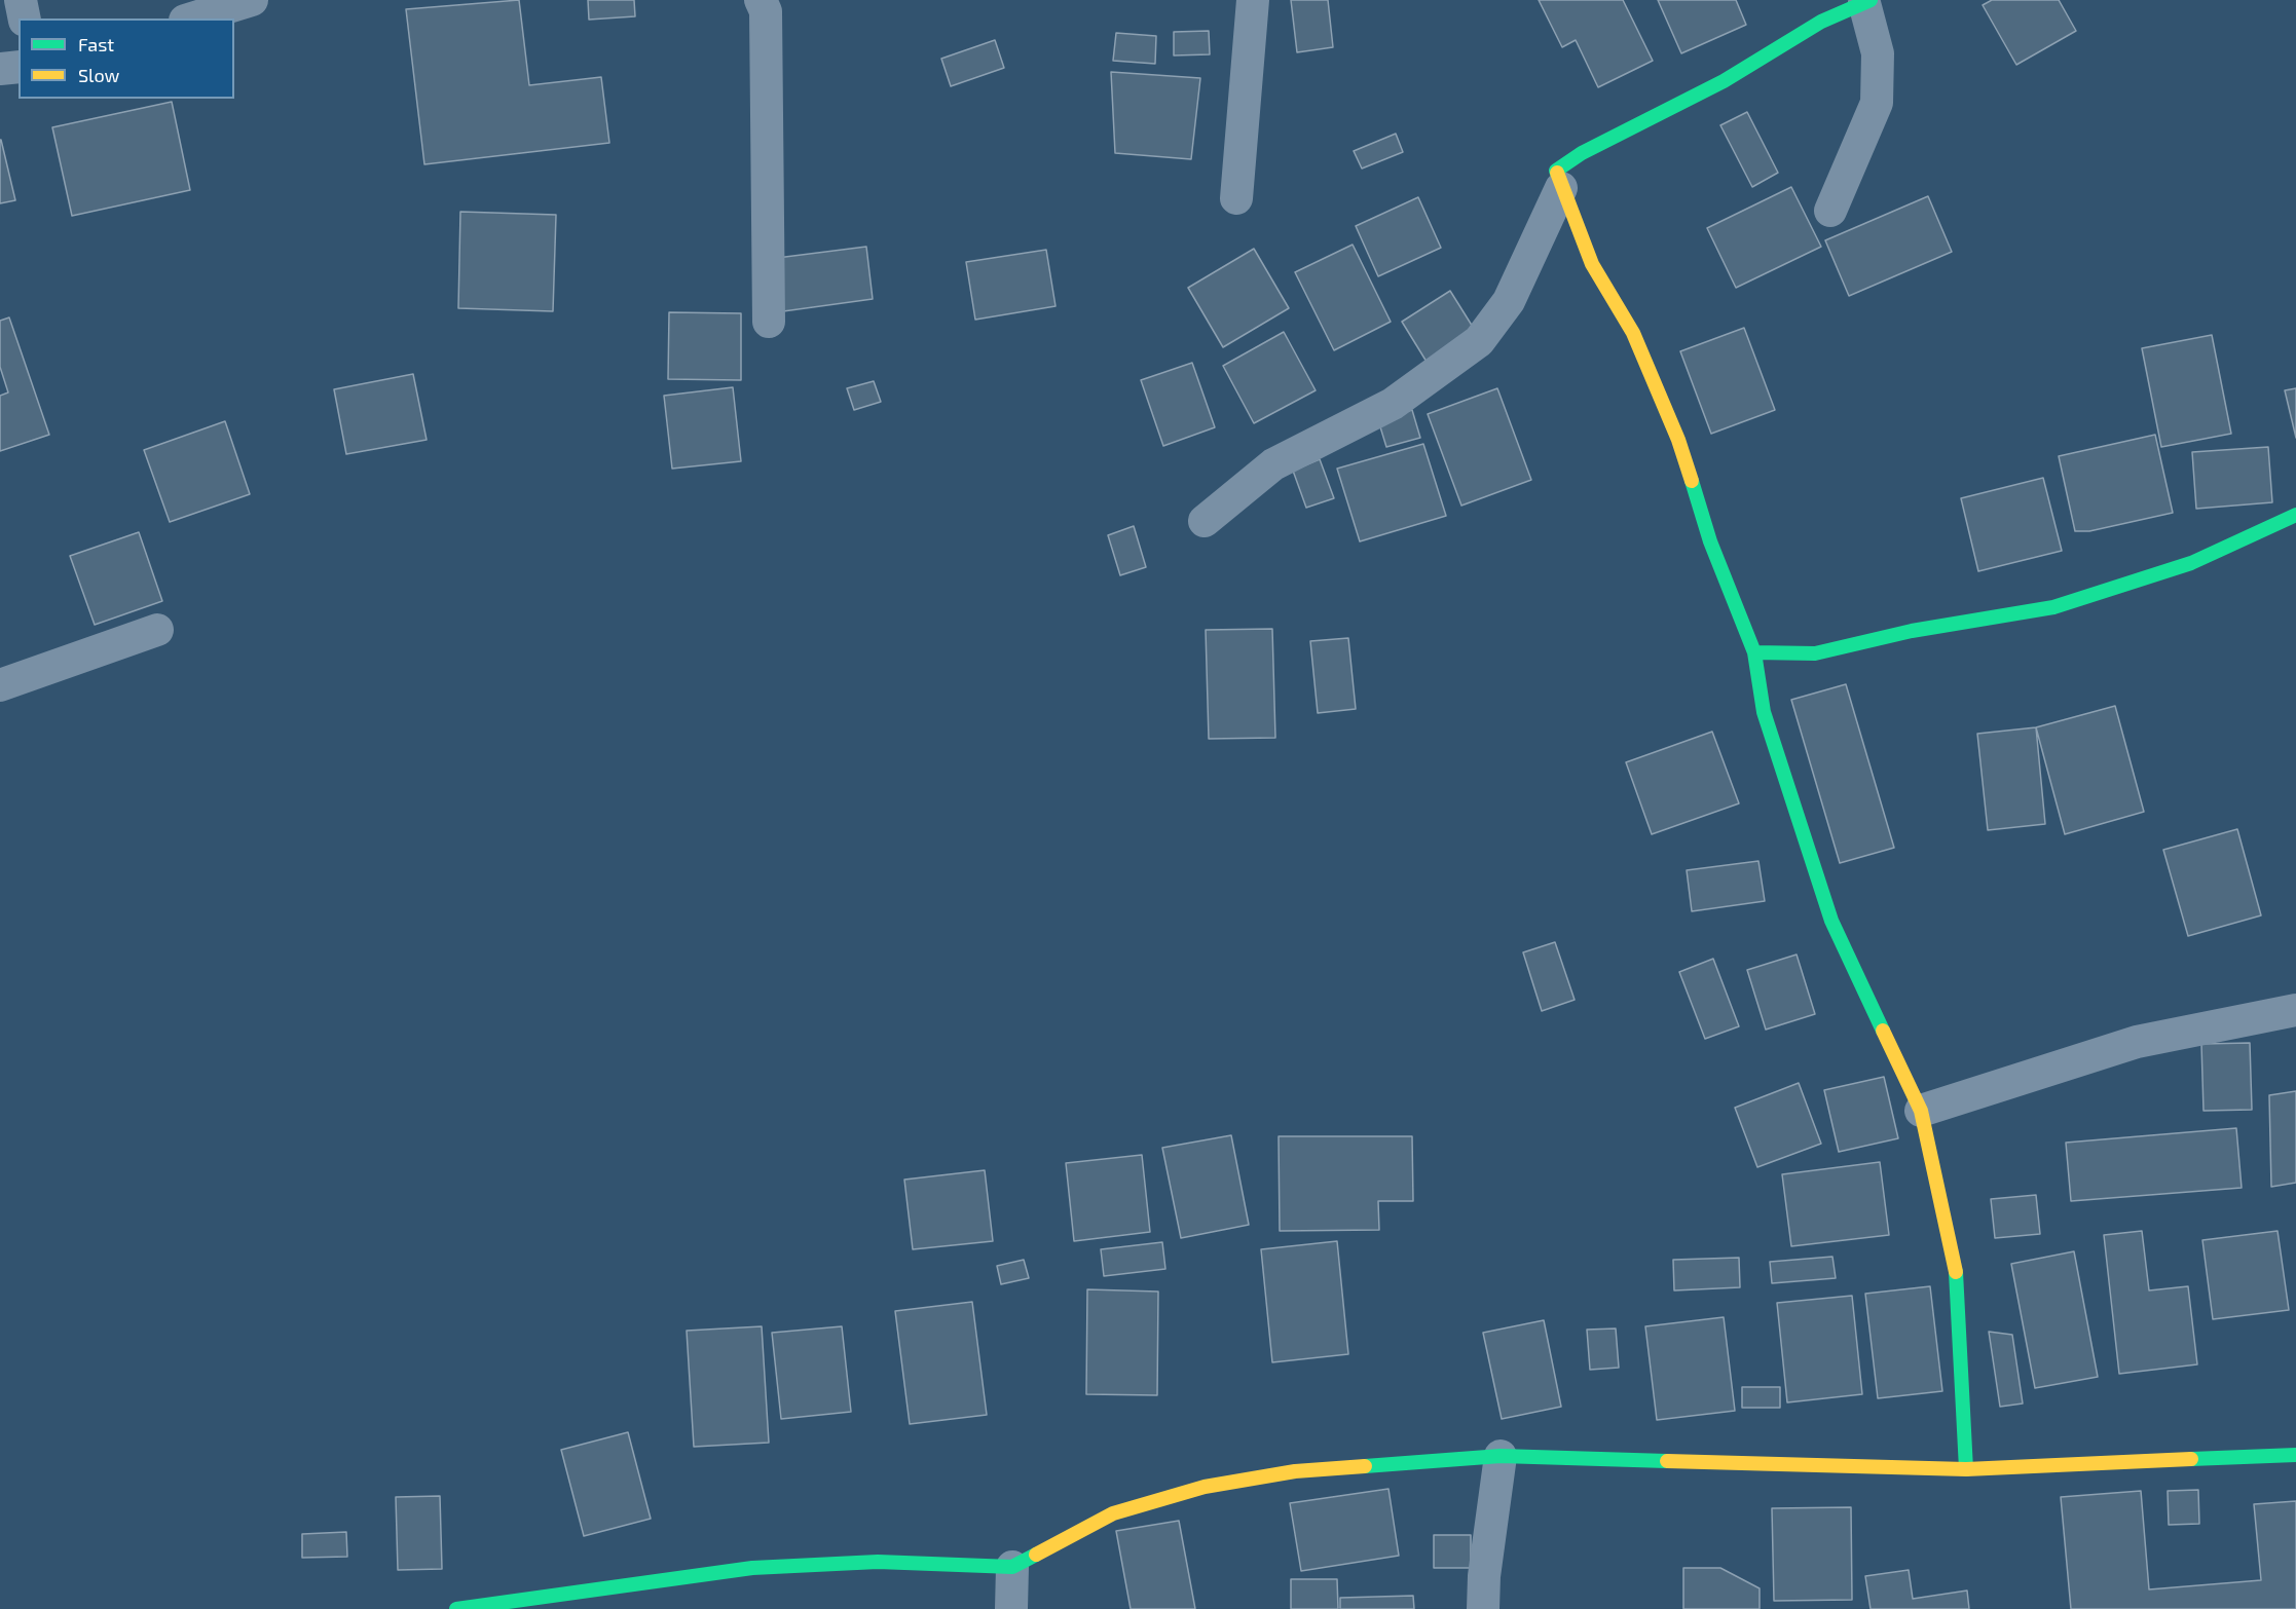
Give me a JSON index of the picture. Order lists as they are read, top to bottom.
{
  "legend": ["Fast", "Slow"]
}
